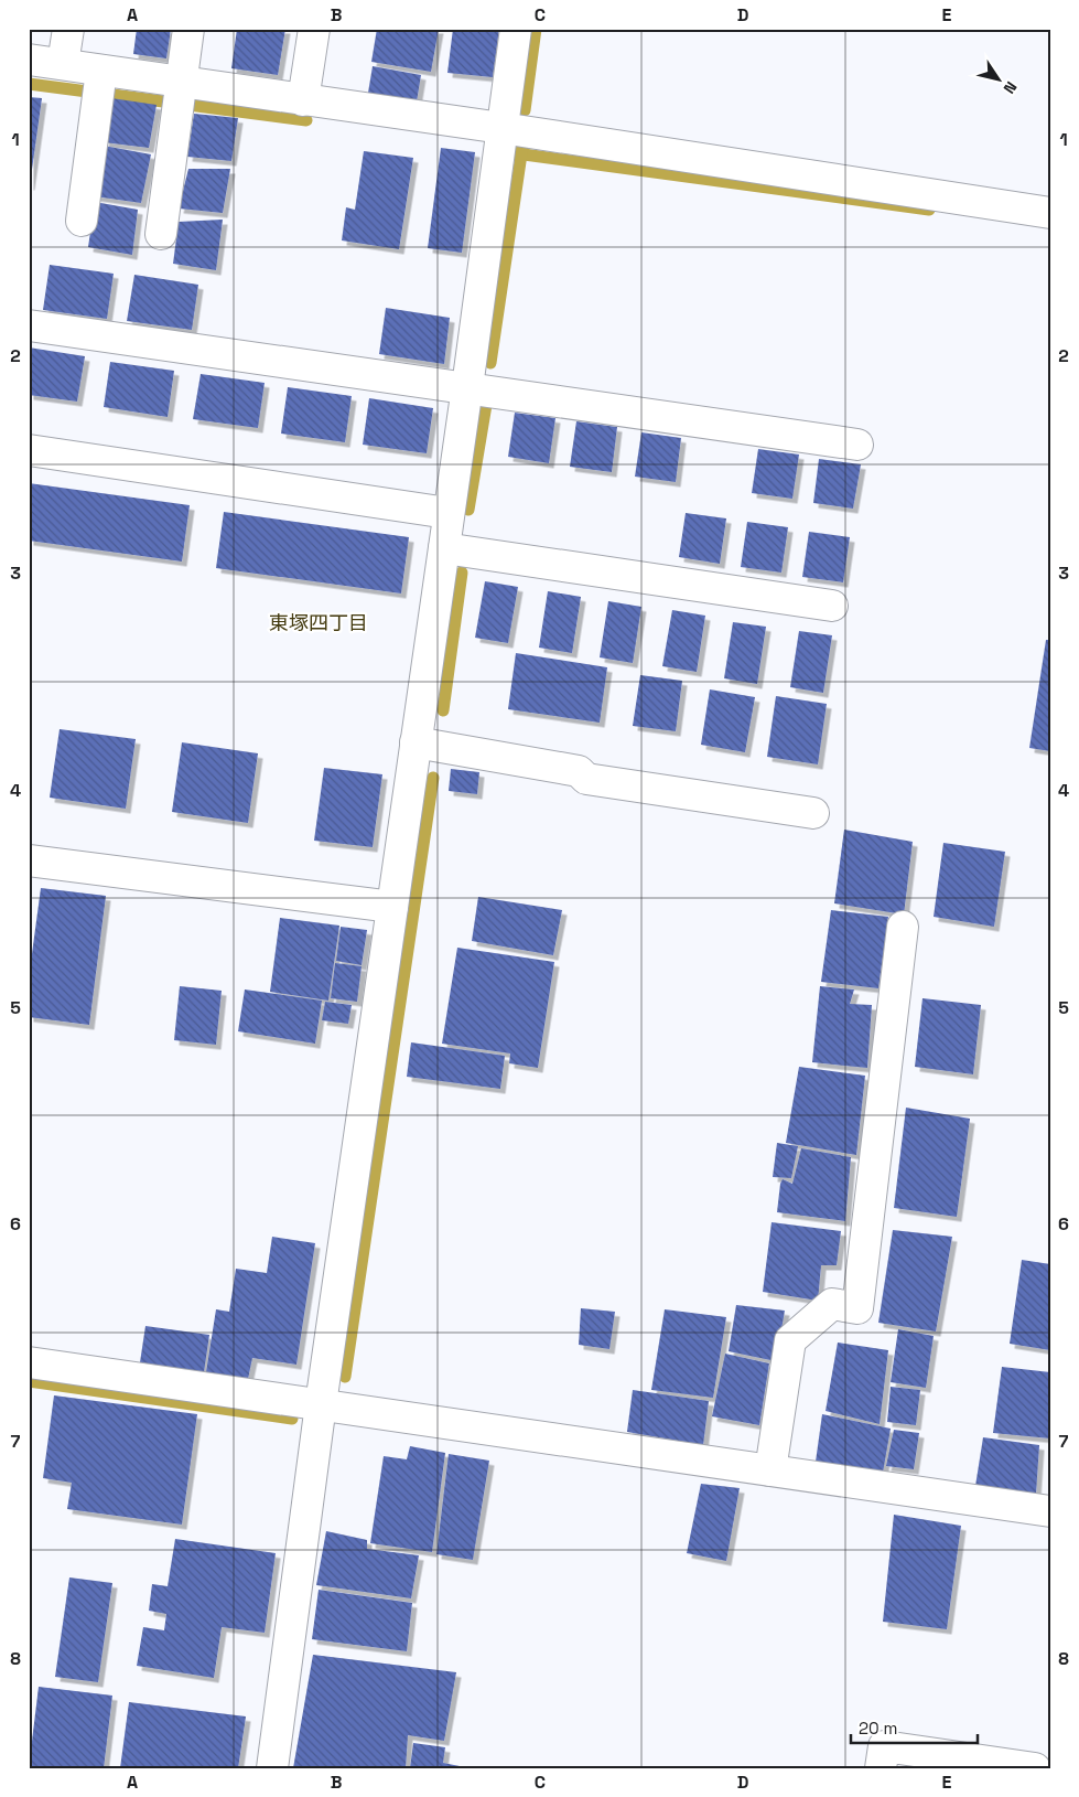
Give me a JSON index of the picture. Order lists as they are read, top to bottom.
{
  "districts": ["東塚四丁目"],
  "scale_bar": "20 m",
  "north": "bottom right",
  "grid": {
    "columns": [
      "A",
      "B",
      "C",
      "D",
      "E"
    ],
    "rows": [
      "1",
      "2",
      "3",
      "4",
      "5",
      "6",
      "7",
      "8"
    ]
  }
}
